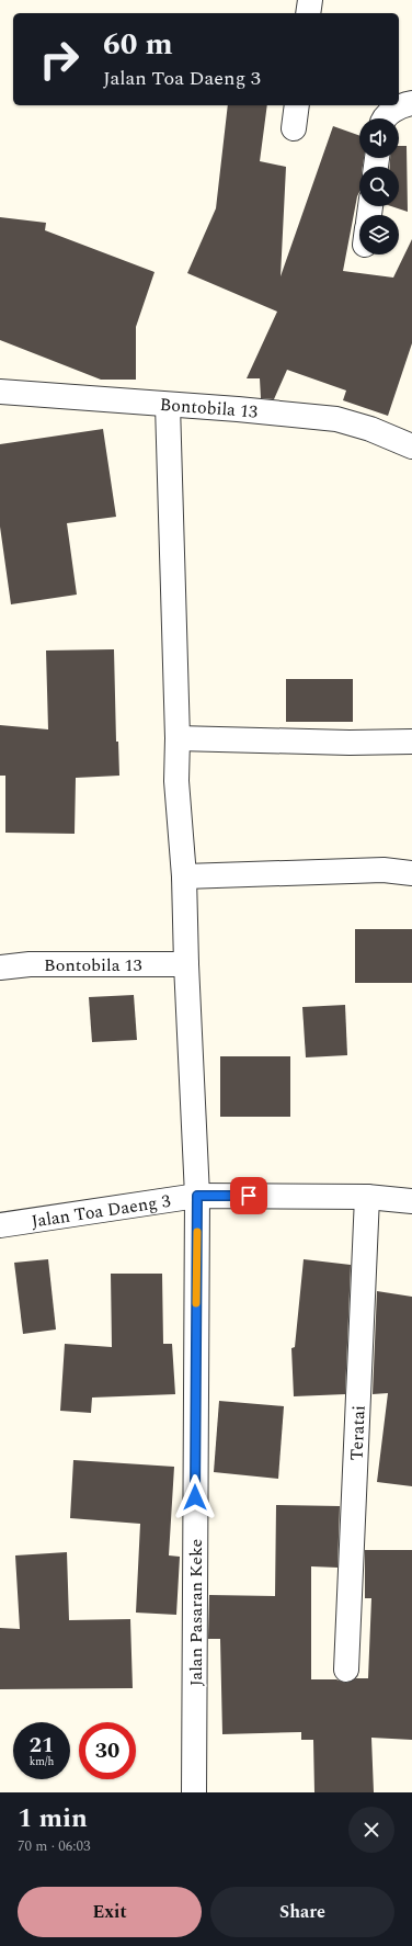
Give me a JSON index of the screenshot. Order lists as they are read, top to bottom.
{
  "streets": {
    "street": [
      "Bontobila 13",
      "Jalan Toa Daeng 3",
      "Teratai",
      "Jalan Pasaran Keke"
    ]
  },
  "crossings": [
    ["Bontobila 13", "Jalan Pasaran Keke"],
    ["Jalan Toa Daeng 3", "Teratai"],
    ["Jalan Toa Daeng 3", "Jalan Pasaran Keke"]
  ],
  "page": {
    "turn": ["60 m", "Jalan Toa Daeng 3"],
    "speed": "21 km/h",
    "limit": "30",
    "heading": ["1 min", "70 m · 06:03"],
    "buttons": ["Exit", "Share"]
  }
}
